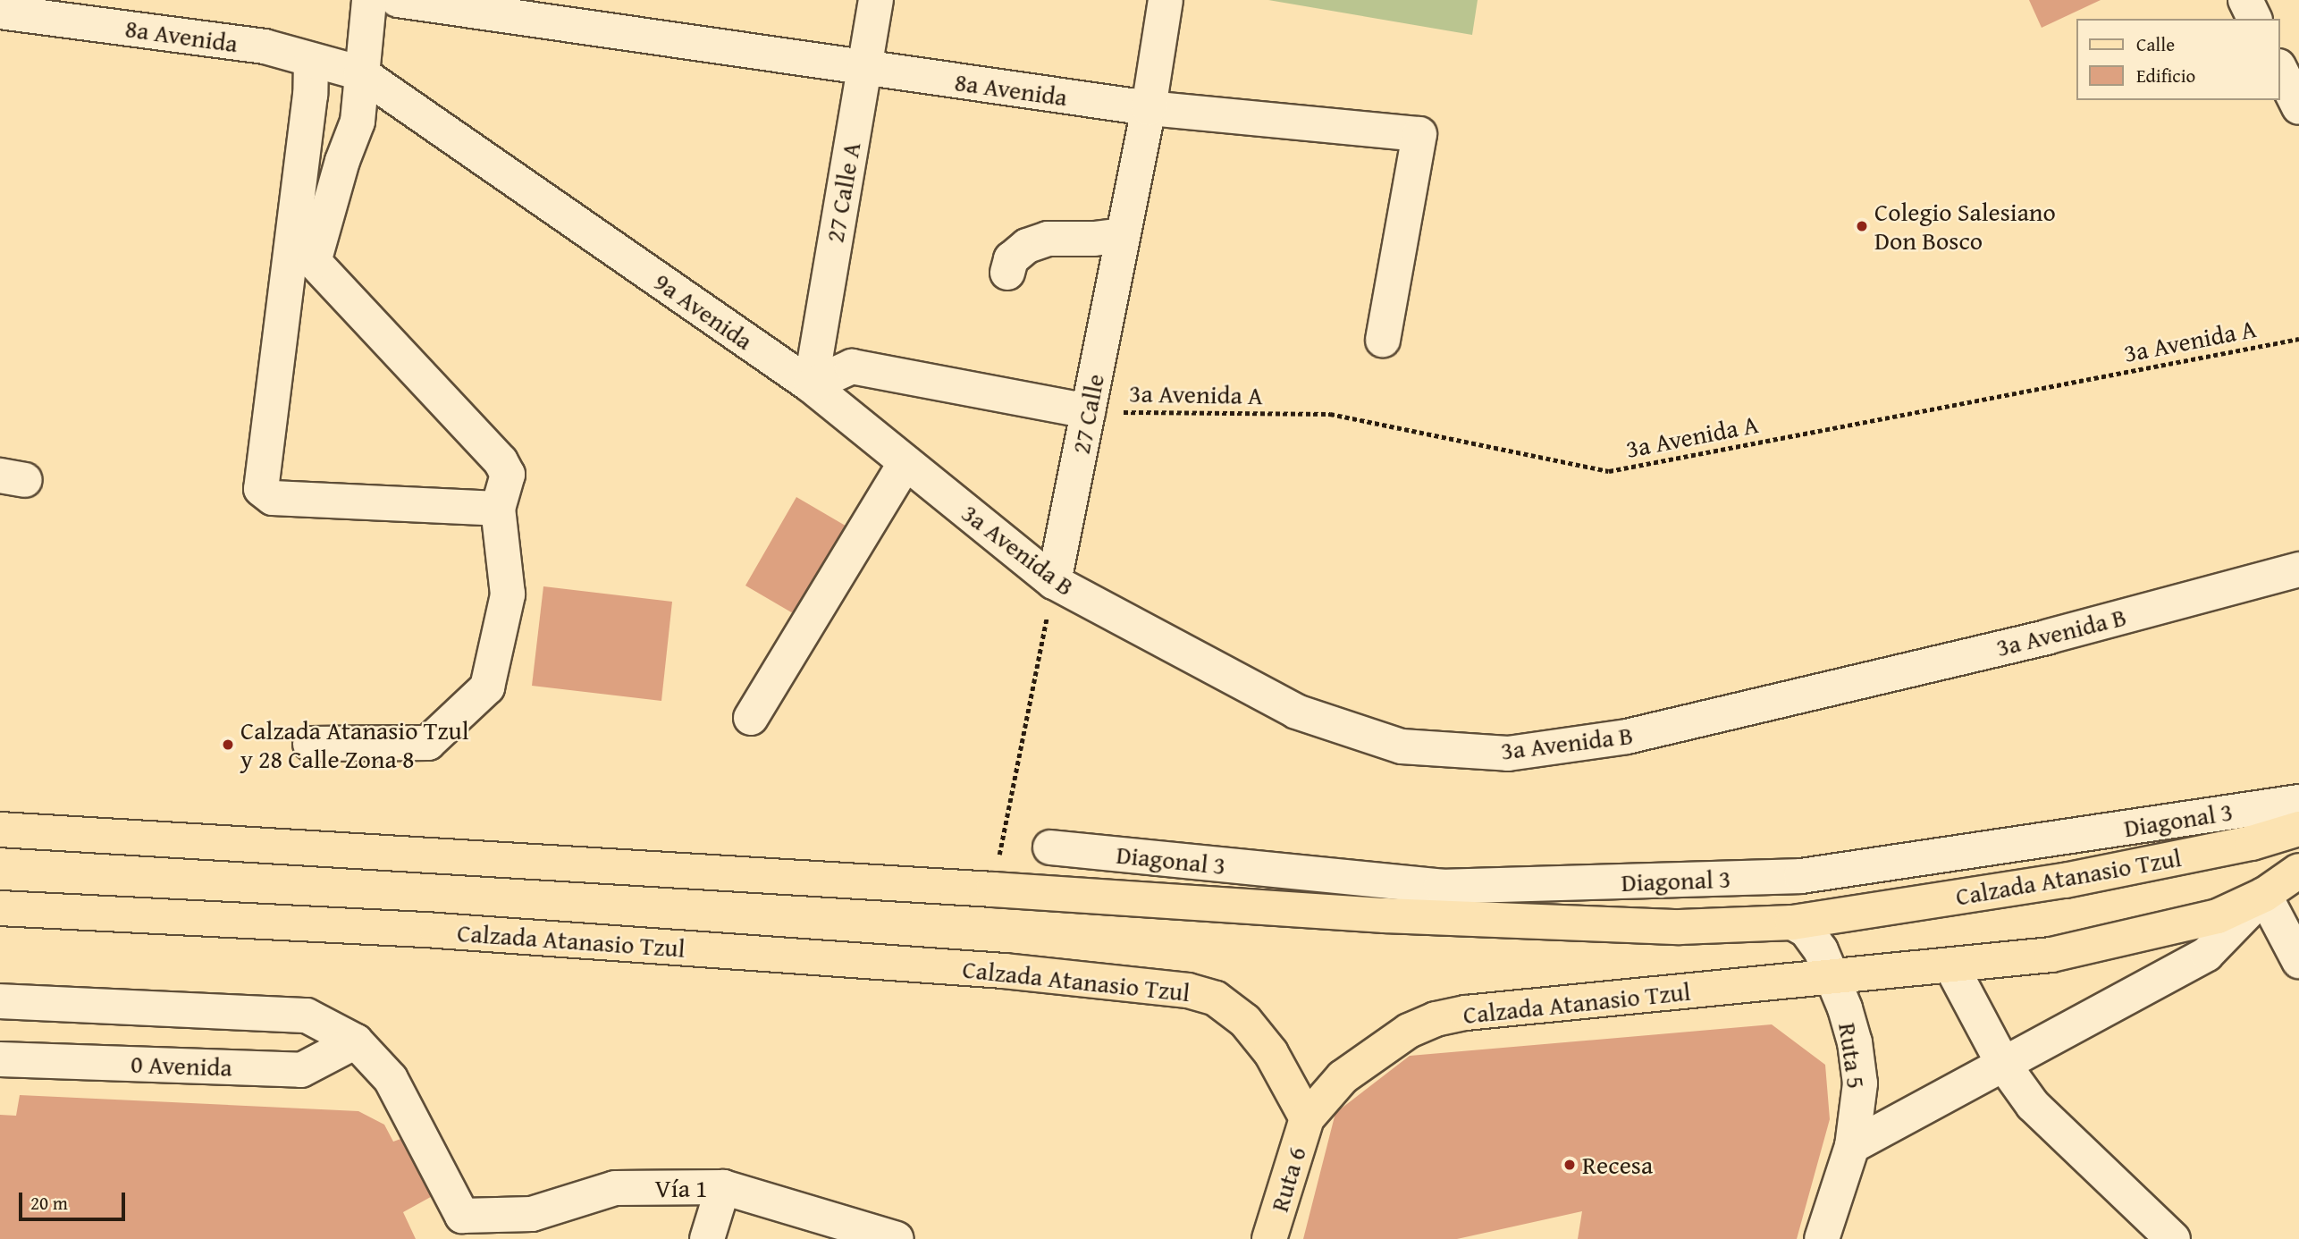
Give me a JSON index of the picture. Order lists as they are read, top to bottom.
{
  "streets": {
    "main road": ["Calzada Atanasio Tzul", "Ruta 6"],
    "street": [
      "8a Avenida",
      "27 Calle A",
      "9a Avenida",
      "27 Calle",
      "3a Avenida B",
      "Diagonal 3",
      "Ruta 5",
      "0 Avenida",
      "Vía 1"
    ],
    "path": ["3a Avenida A"]
  },
  "crossings": [
    ["8a Avenida", "27 Calle A"],
    ["8a Avenida", "9a Avenida"],
    ["8a Avenida", "27 Calle"],
    ["27 Calle A", "9a Avenida"],
    ["27 Calle A", "3a Avenida B"],
    ["9a Avenida", "3a Avenida B"],
    ["3a Avenida A", "27 Calle"],
    ["27 Calle", "3a Avenida B"],
    ["Calzada Atanasio Tzul", "Ruta 5"],
    ["Calzada Atanasio Tzul", "Ruta 6"],
    ["0 Avenida", "Vía 1"]
  ],
  "places": ["Colegio Salesiano Don Bosco", "Calzada Atanasio Tzul y 28 Calle Zona 8", "Recesa"],
  "legend": ["Calle", "Edificio"],
  "scale_bar": "20 m"
}
